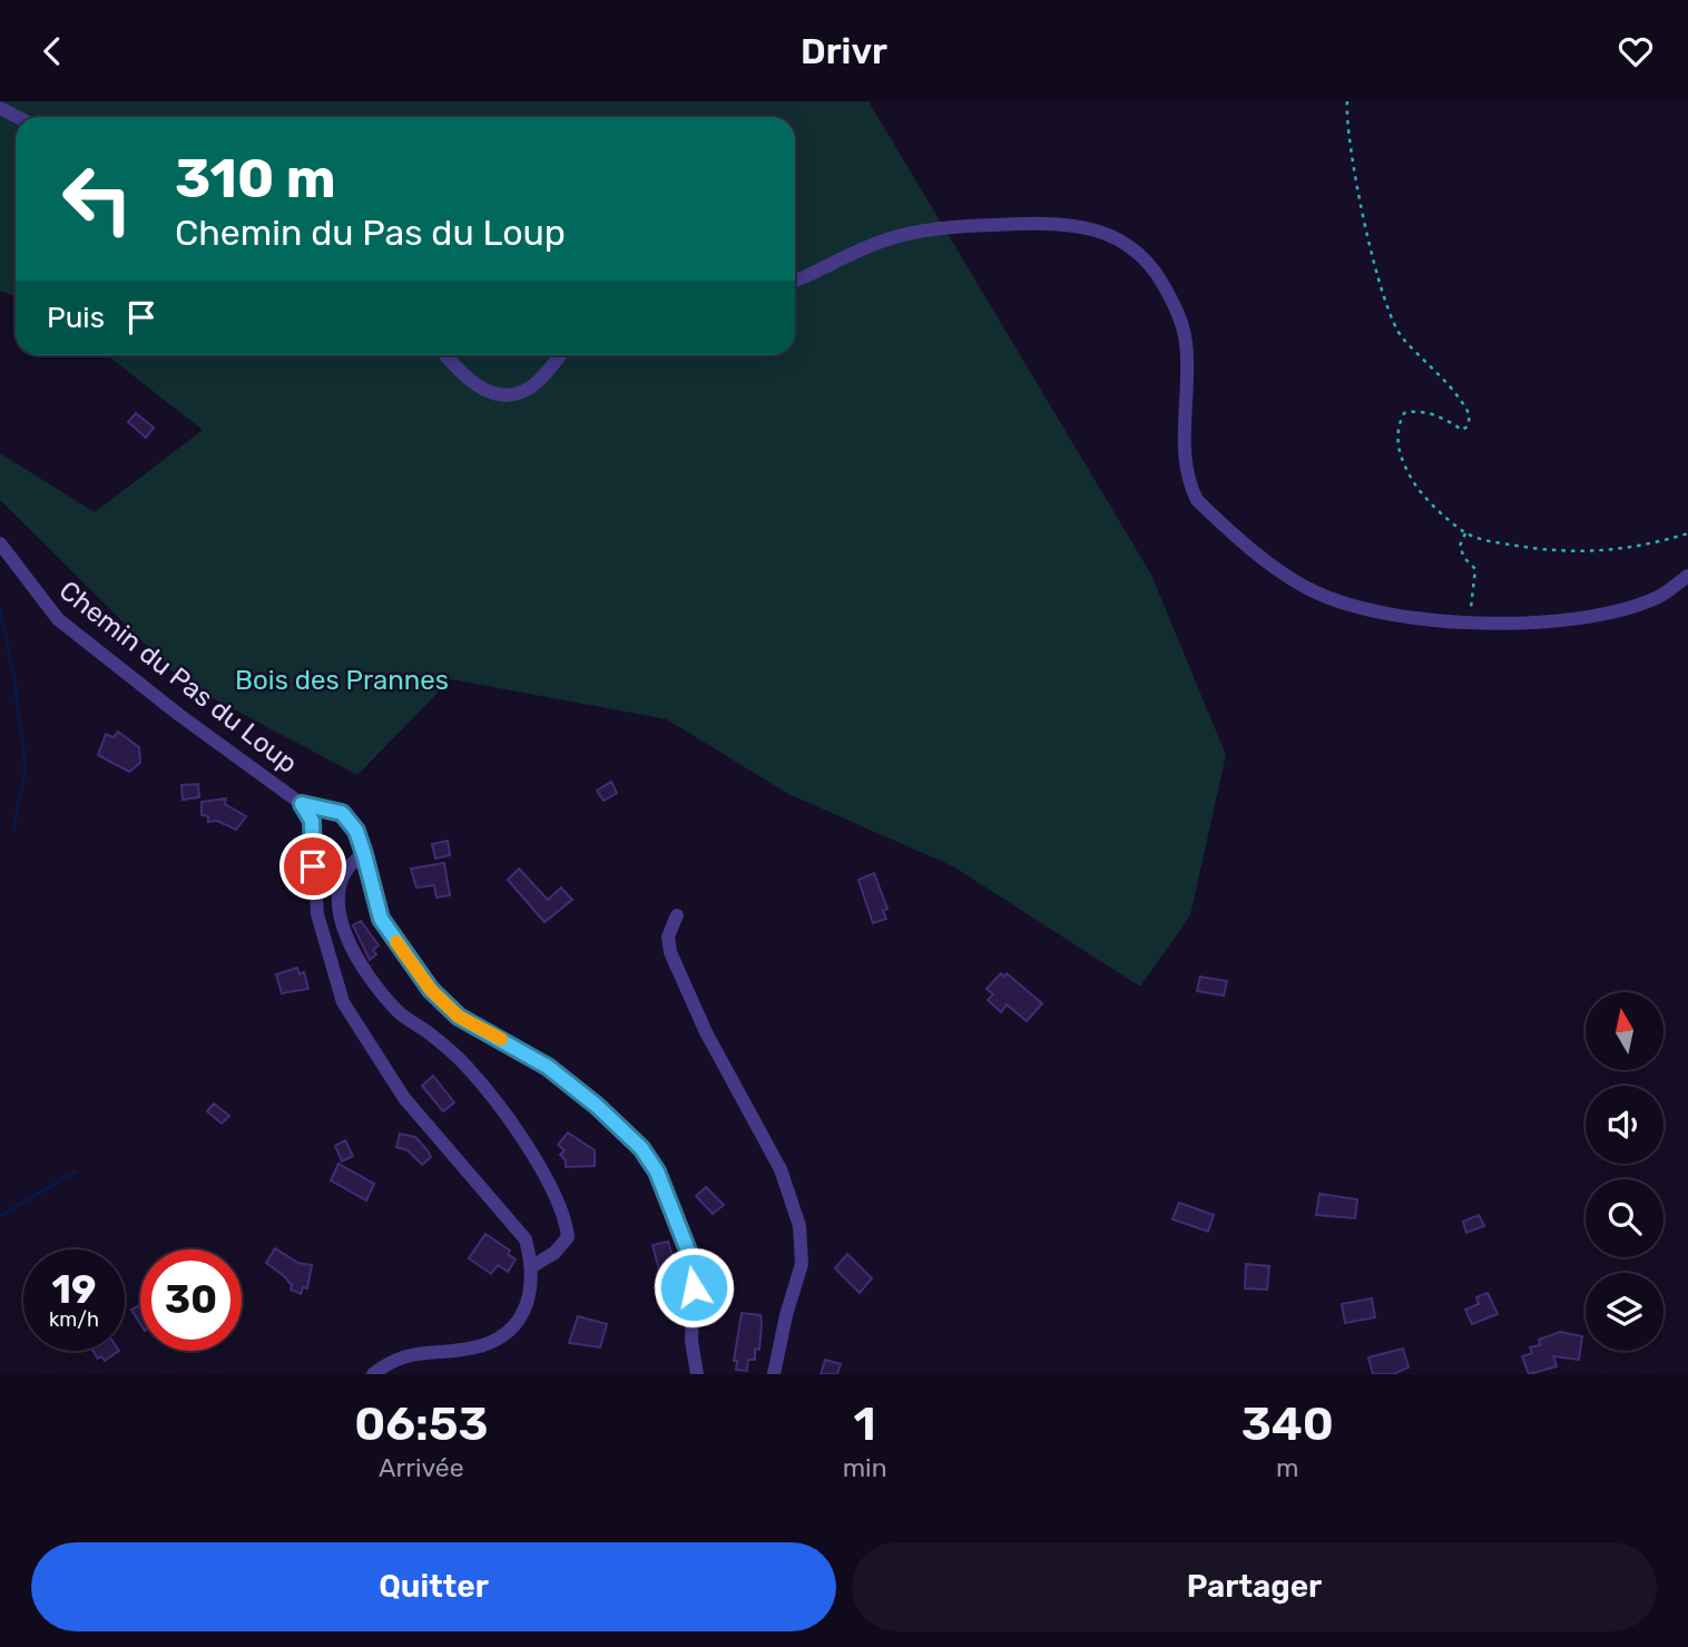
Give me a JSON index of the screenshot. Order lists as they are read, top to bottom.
{
  "streets": {
    "street": ["Chemin du Pas du Loup"]
  },
  "parks": ["Bois des Prannes"],
  "north": "top",
  "page": {
    "header": "Drivr",
    "turn": ["310 m", "Chemin du Pas du Loup"],
    "then": "Puis",
    "speed": "19 km/h",
    "limit": "30",
    "eta": [
      "06:53",
      "Arrivée",
      "1",
      "min",
      "340",
      "m"
    ],
    "buttons": ["Quitter", "Partager"]
  }
}
